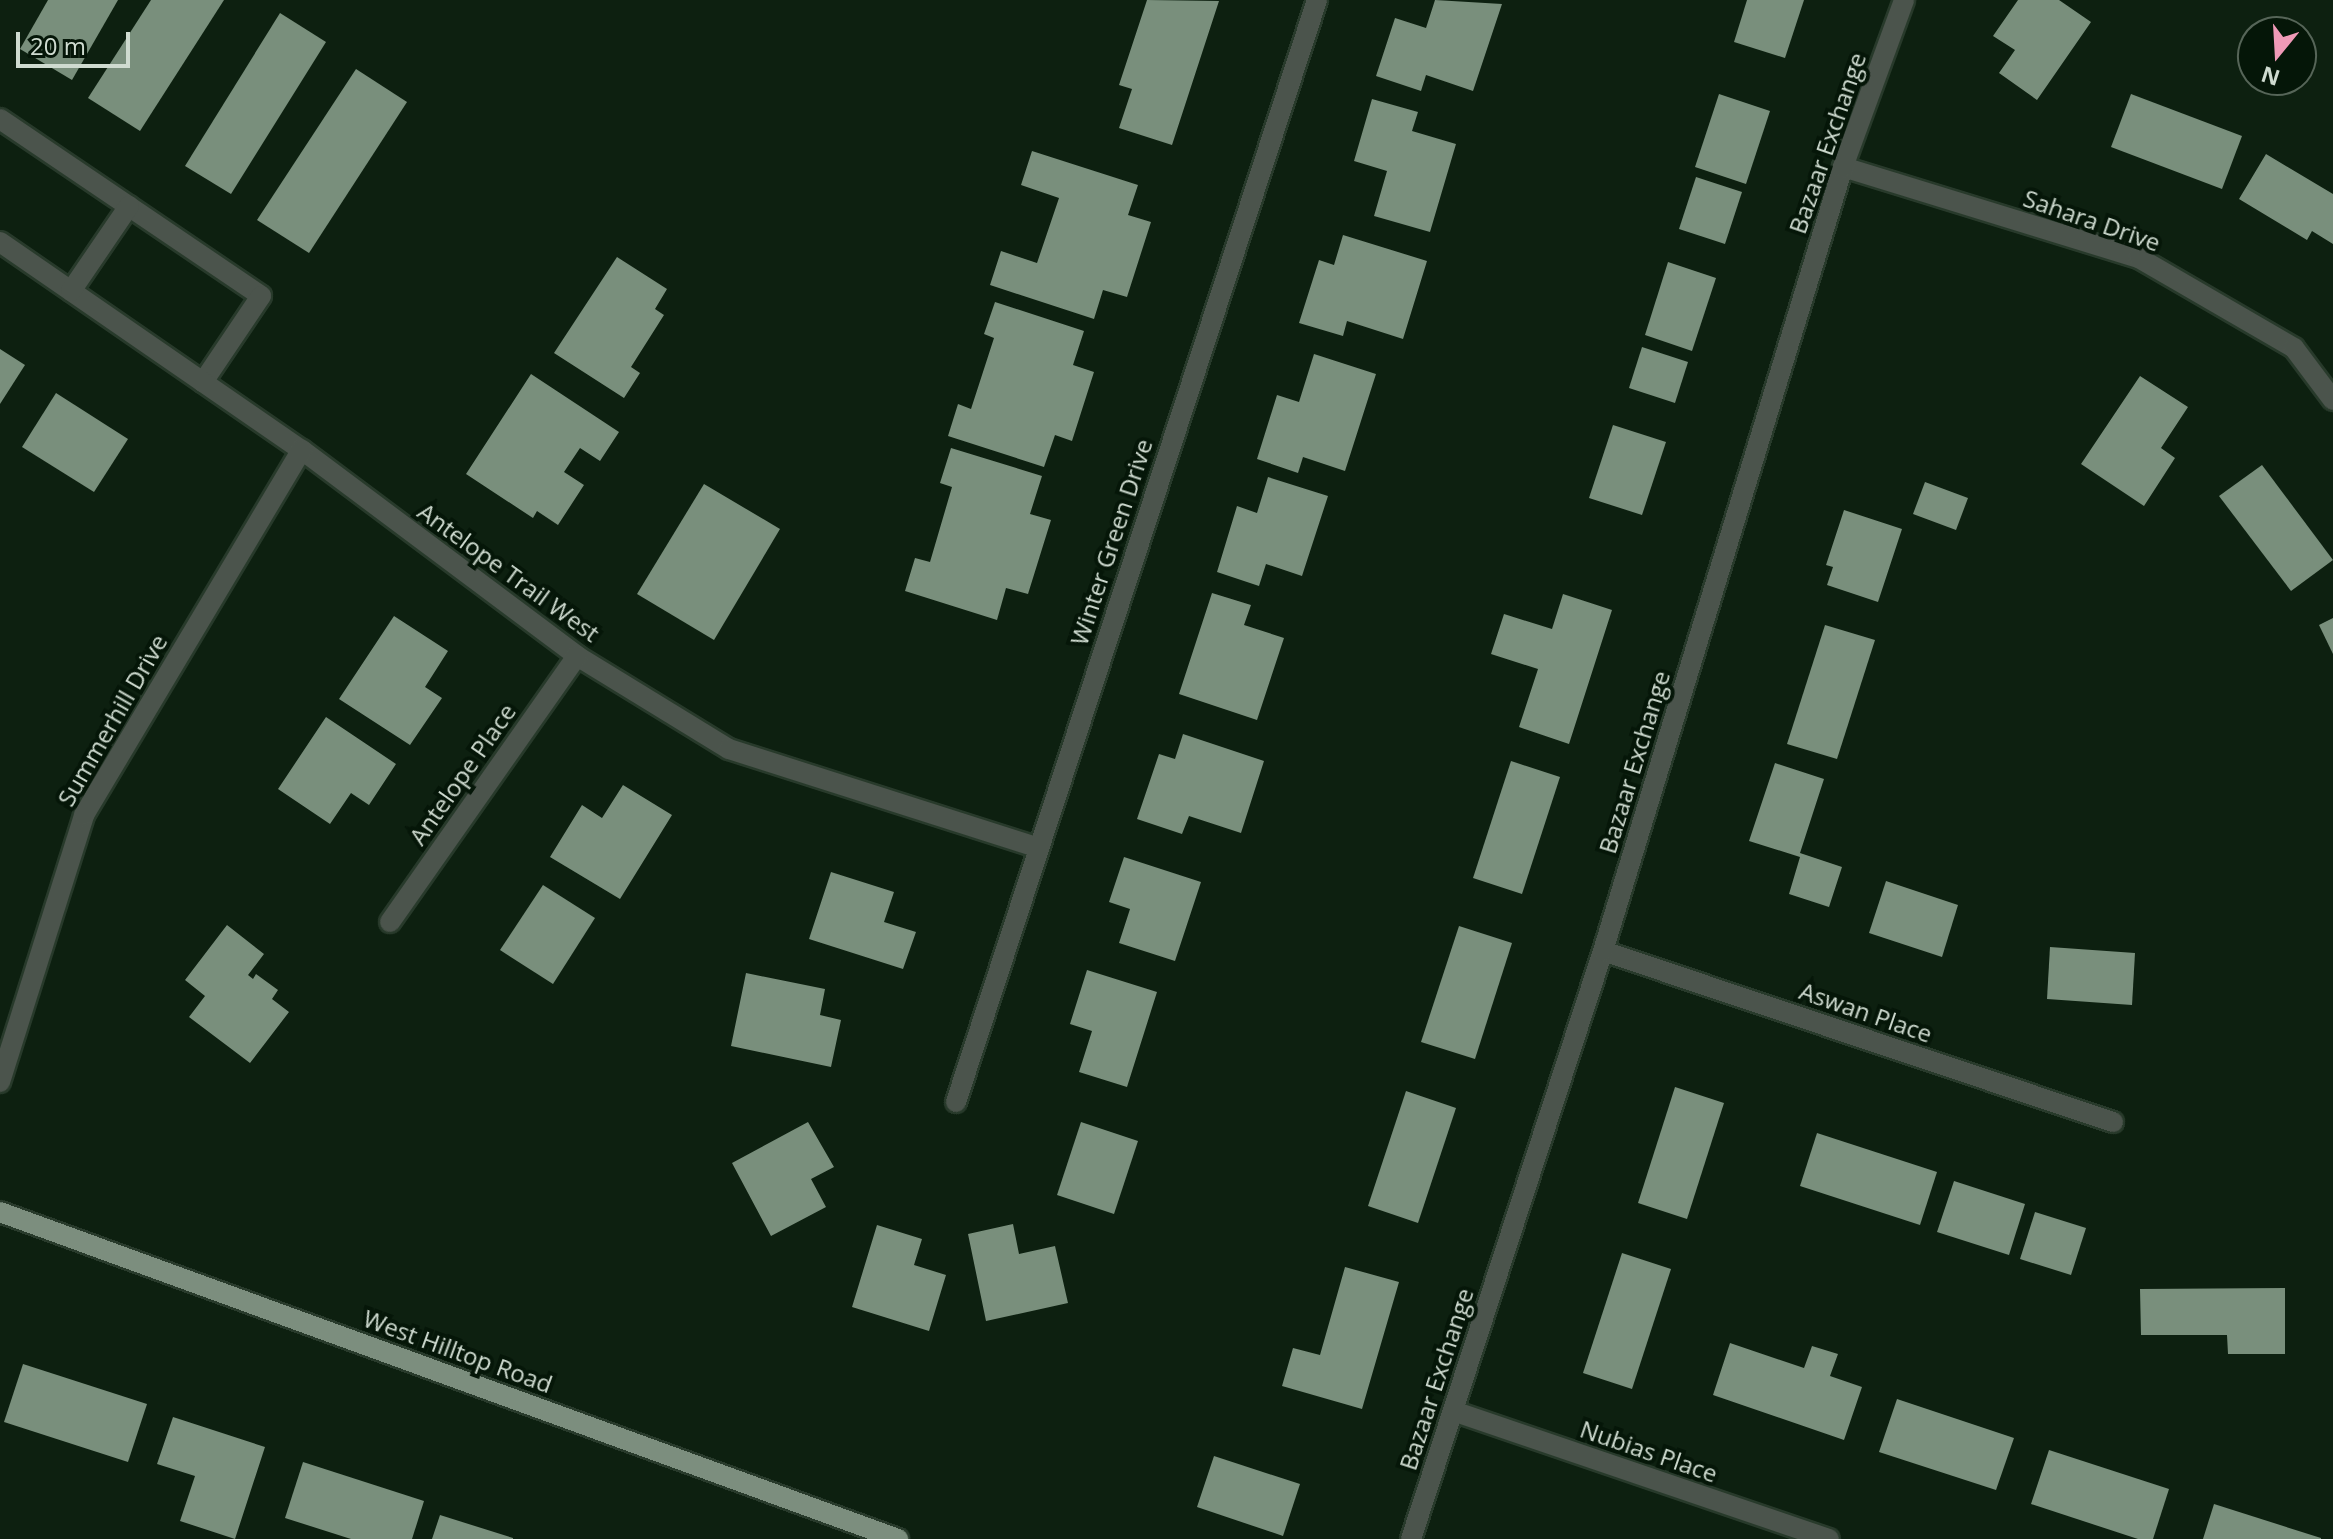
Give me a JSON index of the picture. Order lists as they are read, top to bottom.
{
  "streets": {
    "main road": ["West Hilltop Road"],
    "street": [
      "Bazaar Exchange",
      "Sahara Drive",
      "Winter Green Drive",
      "Antelope Trail West",
      "Summerhill Drive",
      "Antelope Place",
      "Aswan Place",
      "Nubias Place"
    ]
  },
  "crossings": [
    ["Bazaar Exchange", "Sahara Drive"],
    ["Bazaar Exchange", "Aswan Place"],
    ["Bazaar Exchange", "Nubias Place"],
    ["Winter Green Drive", "Antelope Trail West"],
    ["Antelope Trail West", "Summerhill Drive"],
    ["Antelope Trail West", "Antelope Place"]
  ],
  "scale_bar": "20 m",
  "north": "bottom"
}
